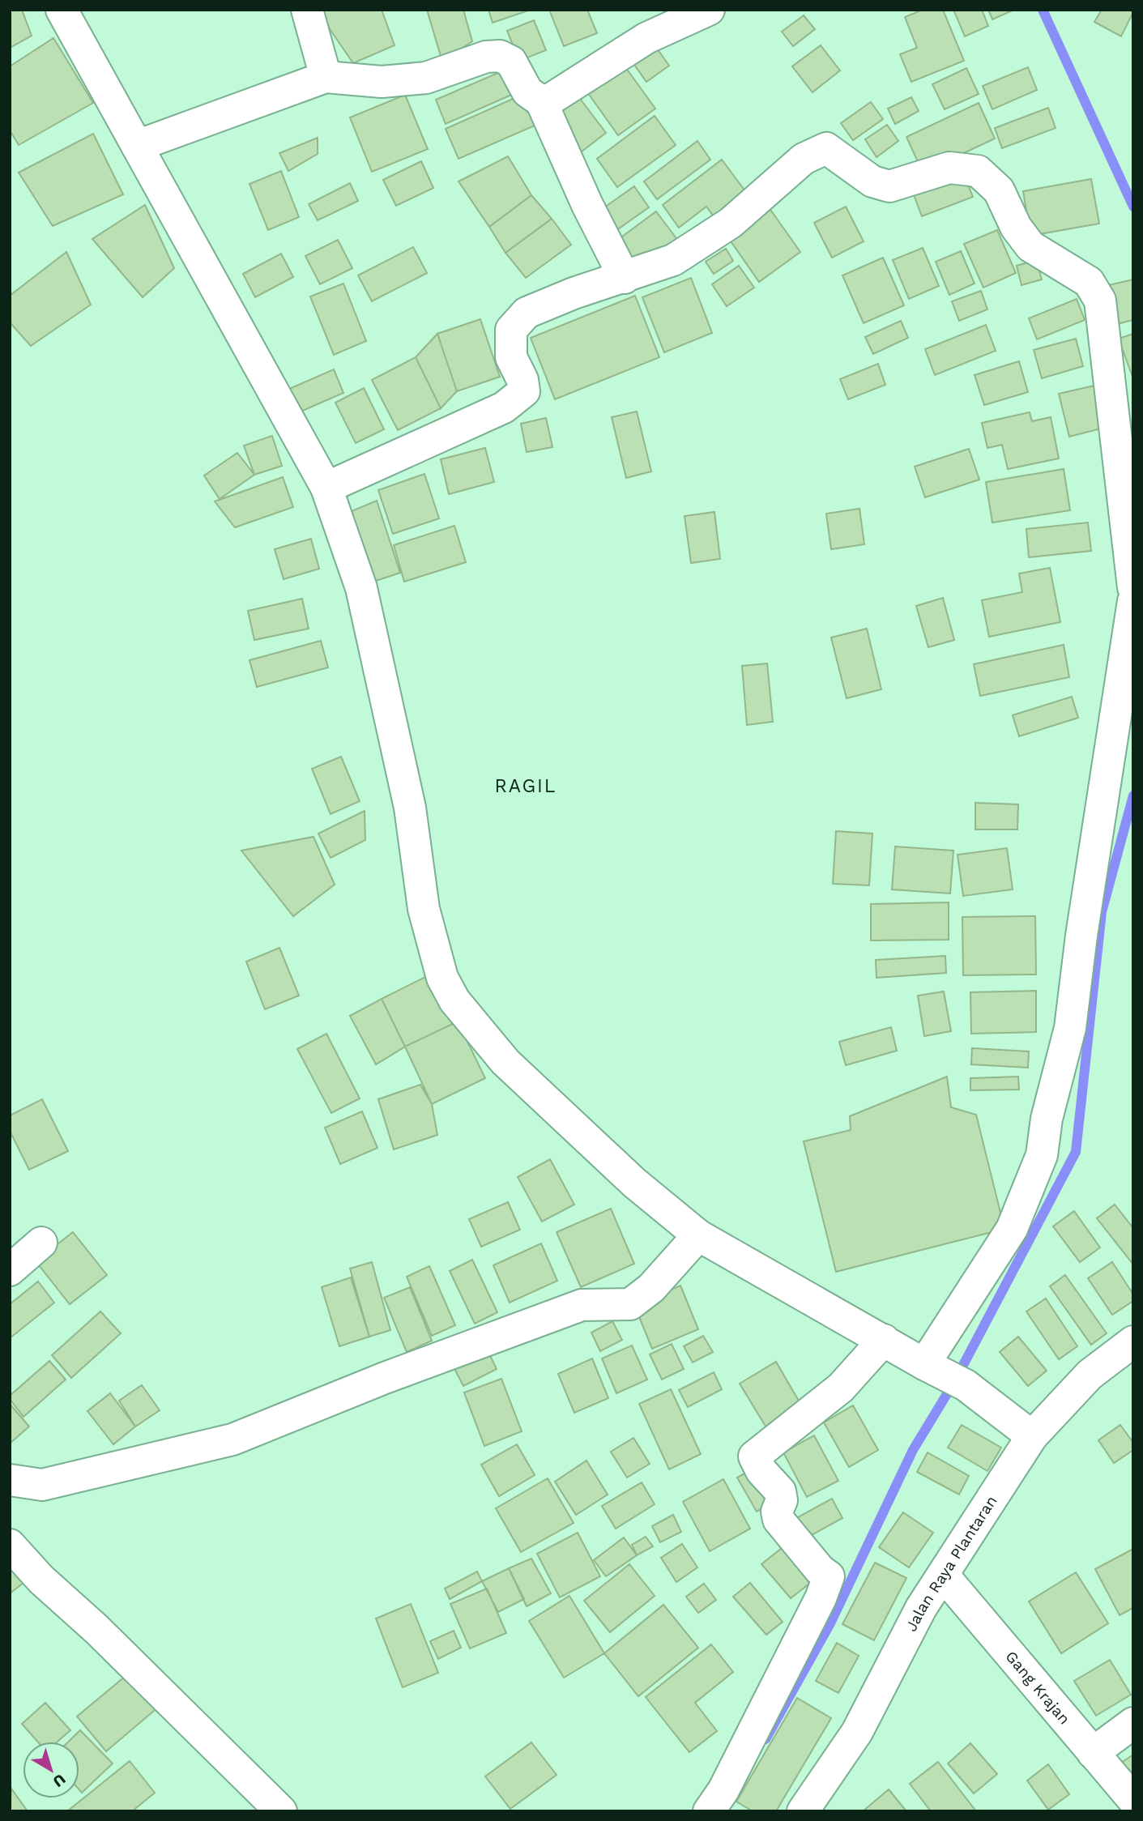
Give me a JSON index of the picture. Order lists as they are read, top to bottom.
{
  "streets": {
    "street": ["Jalan Raya Plantaran", "Gang Krajan"]
  },
  "crossings": [
    ["Jalan Raya Plantaran", "Gang Krajan"]
  ],
  "districts": ["RAGIL"],
  "north": "bottom right"
}
